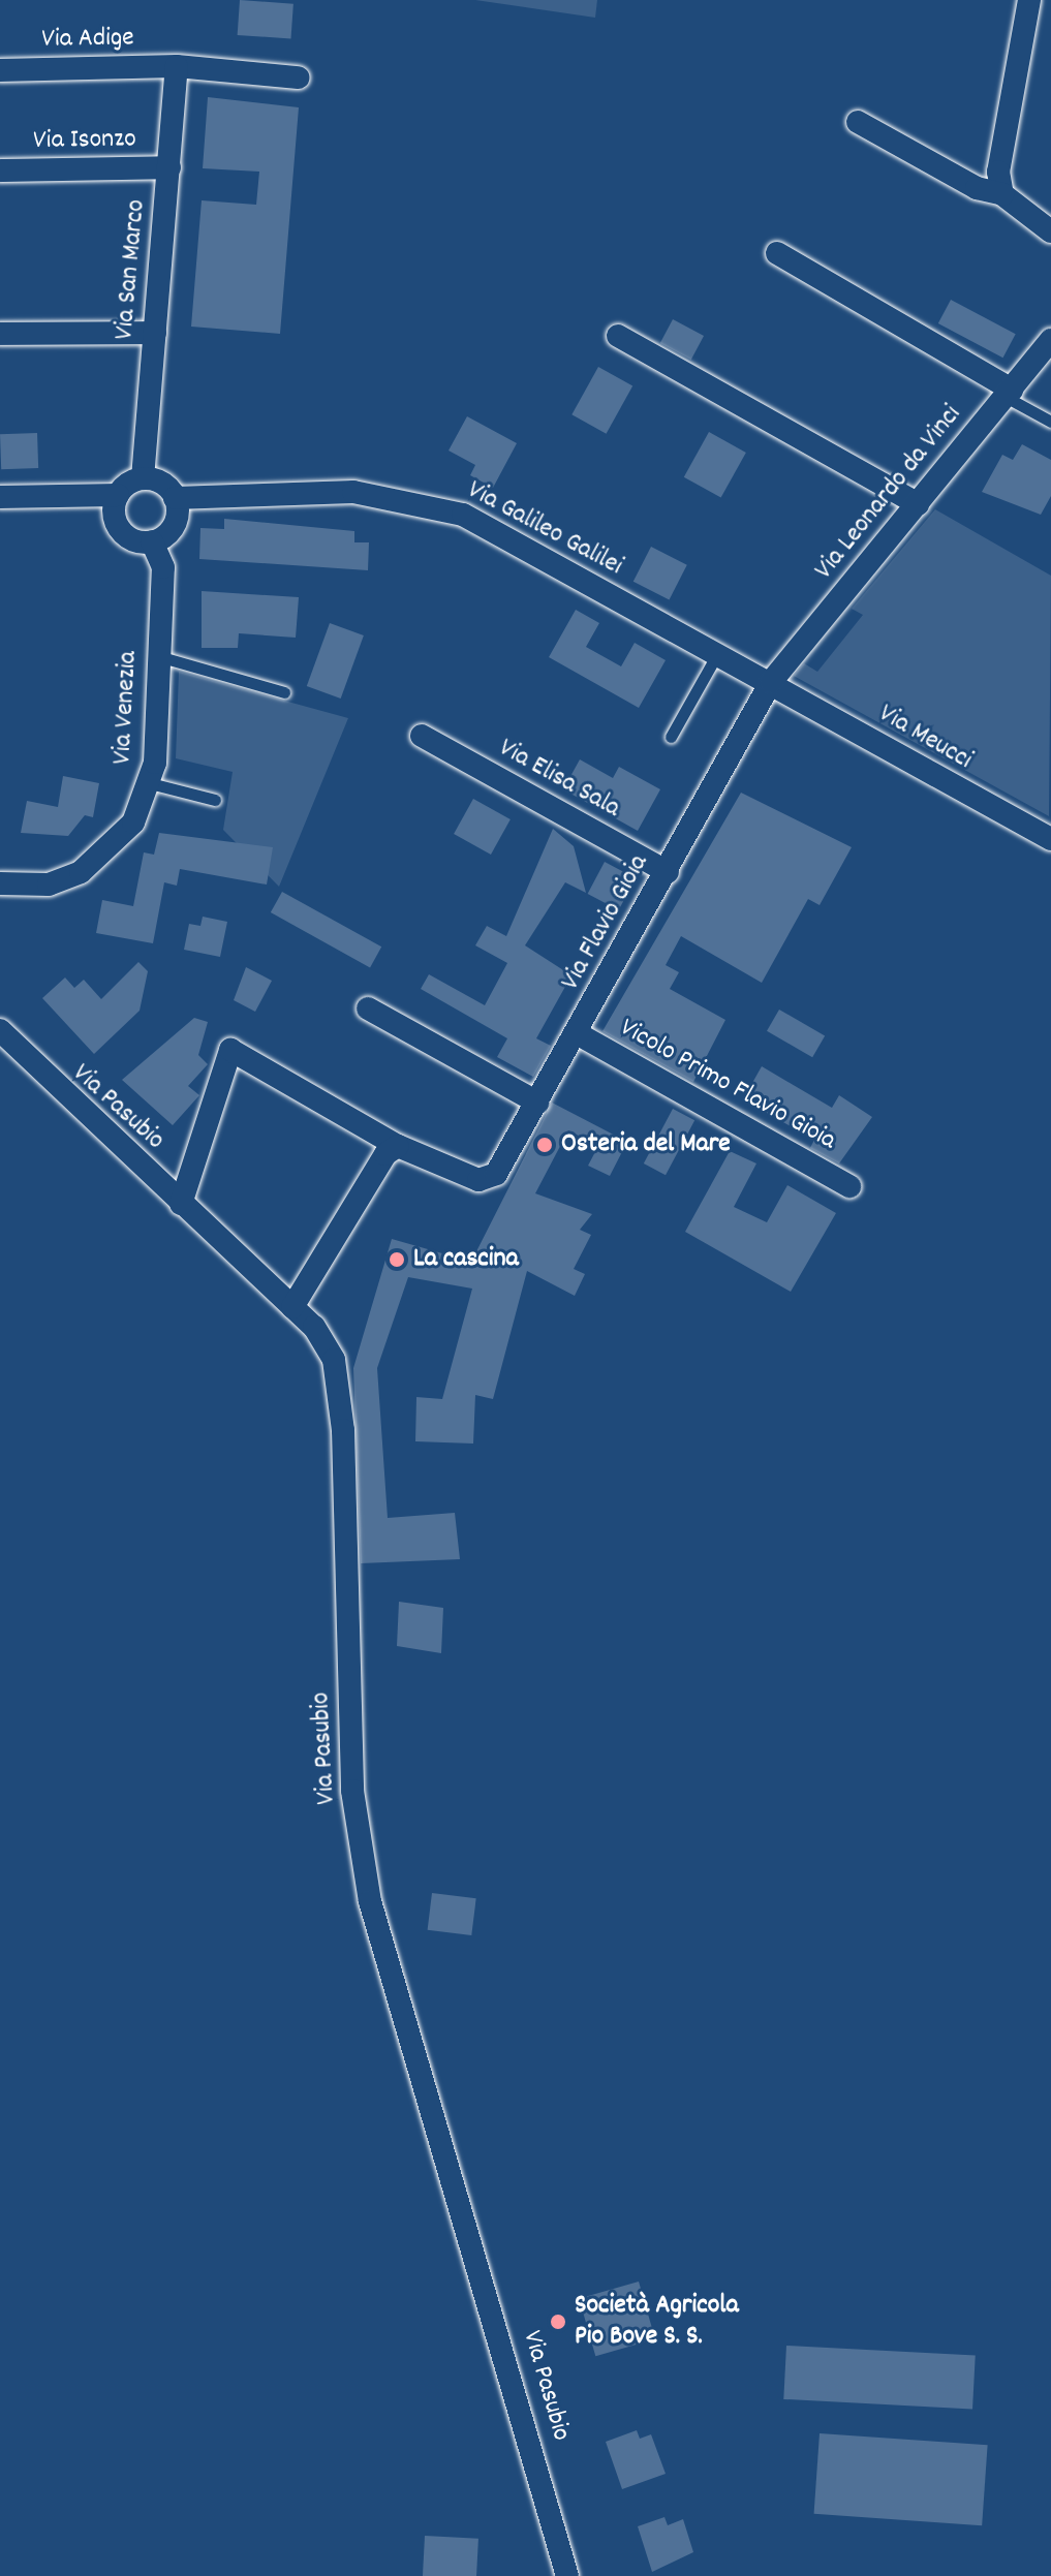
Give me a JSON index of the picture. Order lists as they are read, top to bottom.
{
  "streets": {
    "street": [
      "Via Adige",
      "Via Isonzo",
      "Via San Marco",
      "Via Leonardo da Vinci",
      "Via Galileo Galilei",
      "Via Venezia",
      "Via Meucci",
      "Via Elisa Sala",
      "Via Flavio Gioia",
      "Vicolo Primo Flavio Gioia",
      "Via Pasubio"
    ]
  },
  "crossings": [
    ["Via Adige", "Via San Marco"],
    ["Via Isonzo", "Via San Marco"],
    ["Via San Marco", "Via Galileo Galilei"],
    ["Via San Marco", "Via Venezia"],
    ["Via Leonardo da Vinci", "Via Galileo Galilei"],
    ["Via Leonardo da Vinci", "Via Meucci"],
    ["Via Leonardo da Vinci", "Via Flavio Gioia"],
    ["Via Galileo Galilei", "Via Venezia"],
    ["Via Galileo Galilei", "Via Meucci"],
    ["Via Galileo Galilei", "Via Flavio Gioia"],
    ["Via Meucci", "Via Flavio Gioia"],
    ["Via Elisa Sala", "Via Flavio Gioia"],
    ["Via Flavio Gioia", "Vicolo Primo Flavio Gioia"]
  ],
  "places": ["Osteria del Mare", "La cascina", "Società Agricola Pio Bove S. S."]
}
